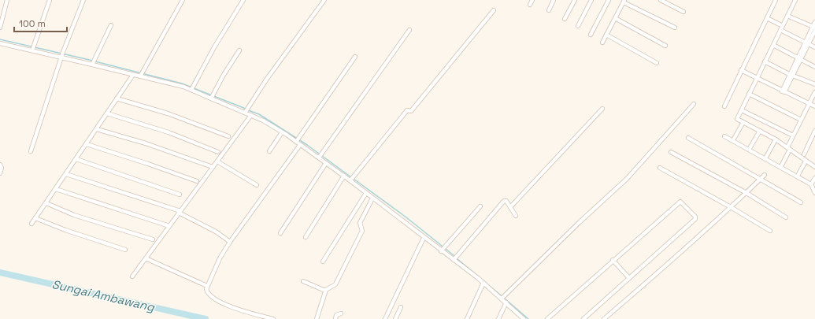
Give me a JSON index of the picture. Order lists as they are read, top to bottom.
{
  "water": ["Sungai Ambawang"],
  "scale_bar": "100 m"
}
